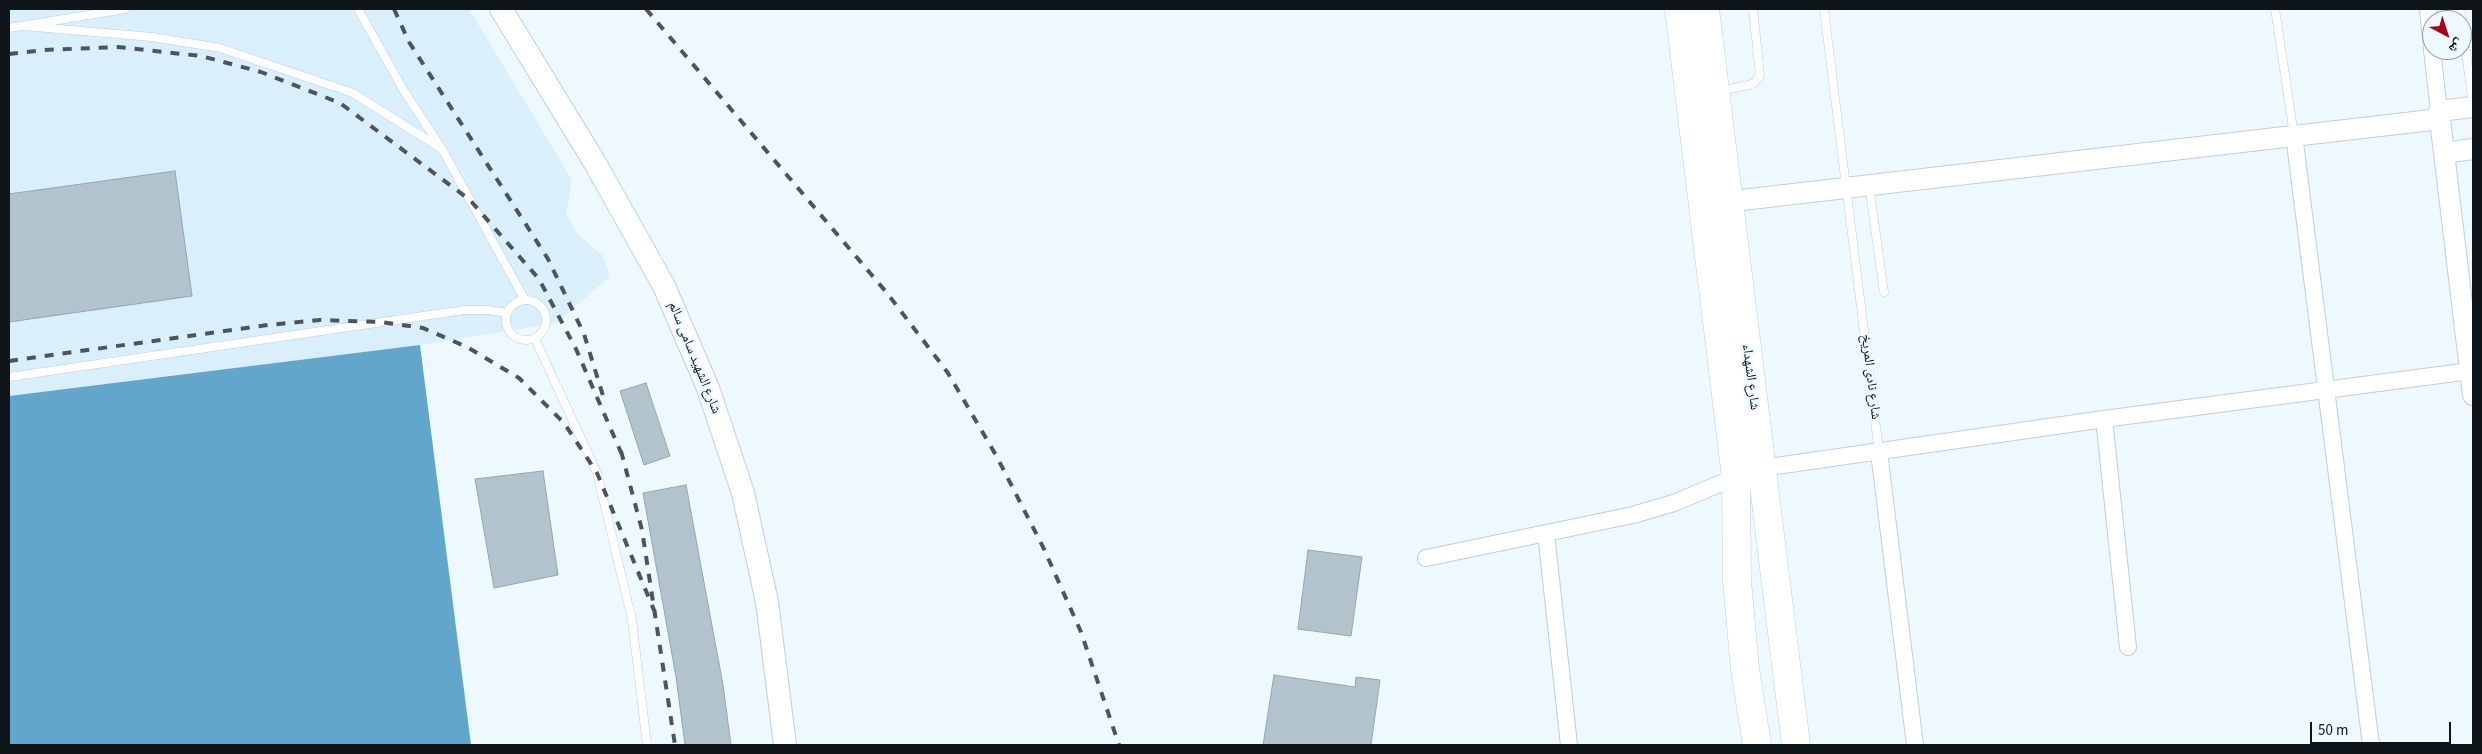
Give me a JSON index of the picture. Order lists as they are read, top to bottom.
{
  "streets": {
    "highway": ["شارع الشهداء"],
    "main road": ["شارع الشهيد سامى سالم"],
    "street": ["شارع نادى المريخ"]
  },
  "scale_bar": "50 m",
  "north": "bottom right"
}
